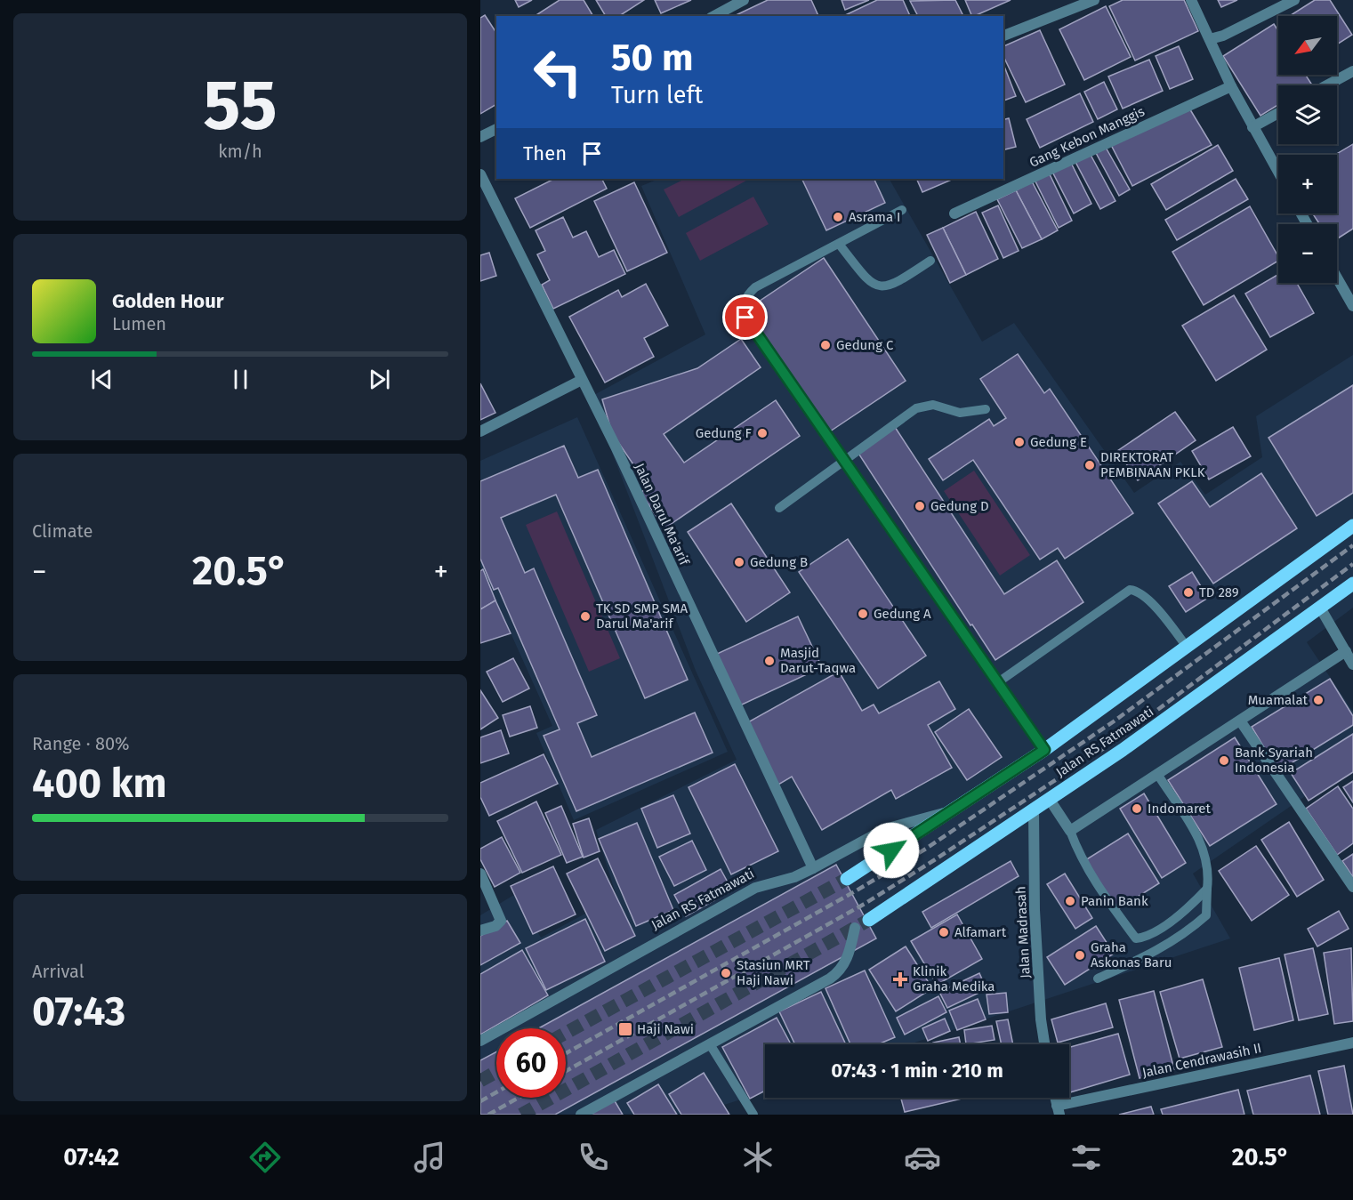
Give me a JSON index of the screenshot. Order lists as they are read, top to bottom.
{
  "streets": {
    "main road": ["Jalan RS Fatmawati"],
    "street": [
      "Gang Kebon Manggis",
      "Jalan Darul Ma'arif",
      "Jalan Madrasah",
      "Jalan Cendrawasih II"
    ]
  },
  "crossings": [
    ["Jalan Darul Ma'arif", "Jalan RS Fatmawati"],
    ["Jalan RS Fatmawati", "Jalan Madrasah"]
  ],
  "places": {
    "other": [
      "Asrama I",
      "Gedung C",
      "Gedung F",
      "Gedung E",
      "DIREKTORAT PEMBINAAN PKLK",
      "Gedung D",
      "Gedung B",
      "TD 289",
      "Gedung A",
      "TK SD SMP SMA Darul Ma'arif",
      "Masjid Darut-Taqwa",
      "Muamalat",
      "Bank Syariah Indonesia",
      "Indomaret",
      "Panin Bank",
      "Alfamart",
      "Graha Askonas Baru",
      "Stasiun MRT Haji Nawi"
    ],
    "health": ["Klinik Graha Medika"],
    "transit": ["Haji Nawi"]
  },
  "north": "bottom left",
  "page": {
    "tile": [
      ["55", "km/h"],
      "Climate",
      ["Range · 80%", "400 km"],
      ["Arrival", "07:43"]
    ],
    "map_buttons": ["+", "−"],
    "turn": ["50 m", "Turn left"],
    "then": "Then",
    "song": ["Golden Hour", "Lumen"],
    "heat": ["−", "20.5°", "+"],
    "limit": "60",
    "trip": "07:43 · 1 min · 210 m",
    "tabs": ["07:42", "20.5°"]
  }
}
